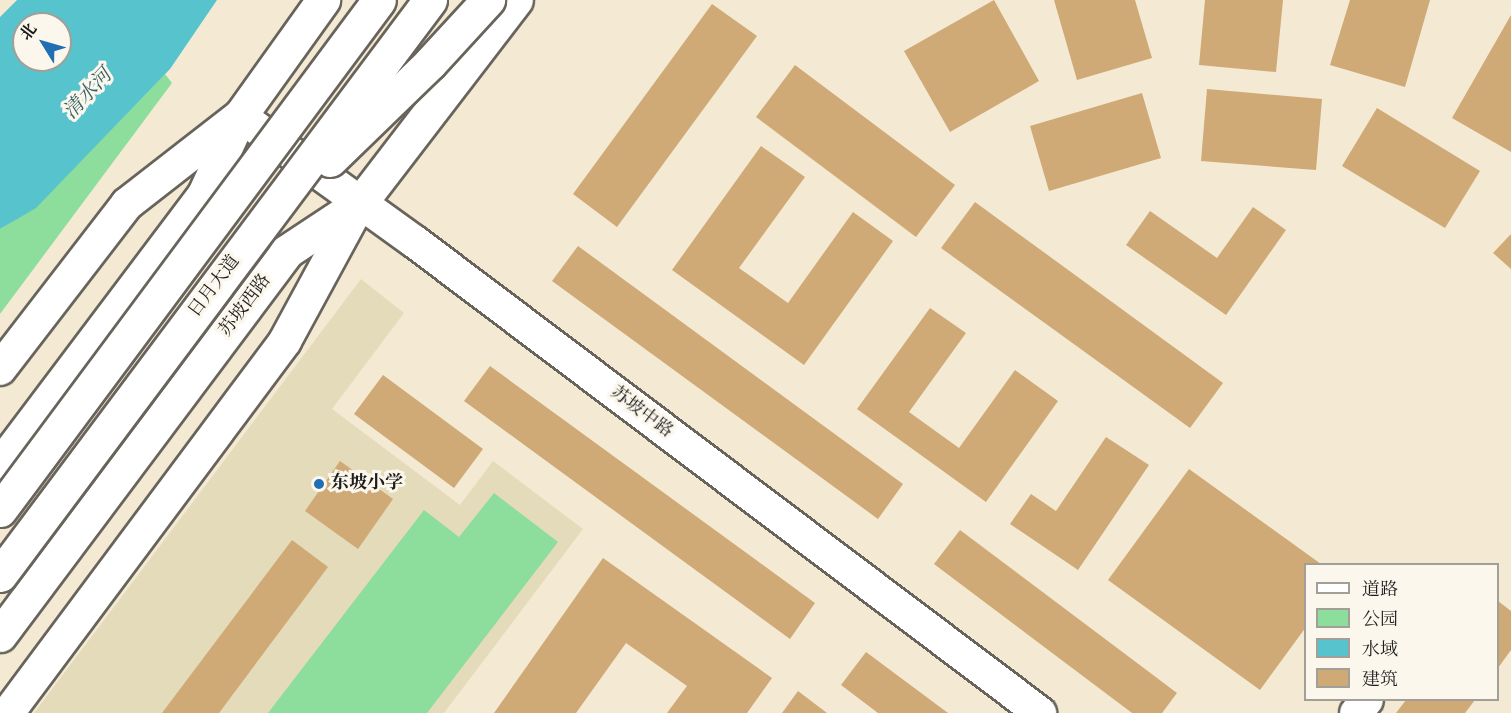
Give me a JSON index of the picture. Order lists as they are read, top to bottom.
{
  "streets": {
    "main road": ["日月大道", "苏坡西路"],
    "street": ["苏坡中路"]
  },
  "crossings": [
    ["苏坡西路", "苏坡中路"]
  ],
  "water": ["清水河"],
  "places": ["东坡小学"],
  "legend": [
    "道路",
    "公园",
    "水域",
    "建筑"
  ],
  "north": "top left"
}
